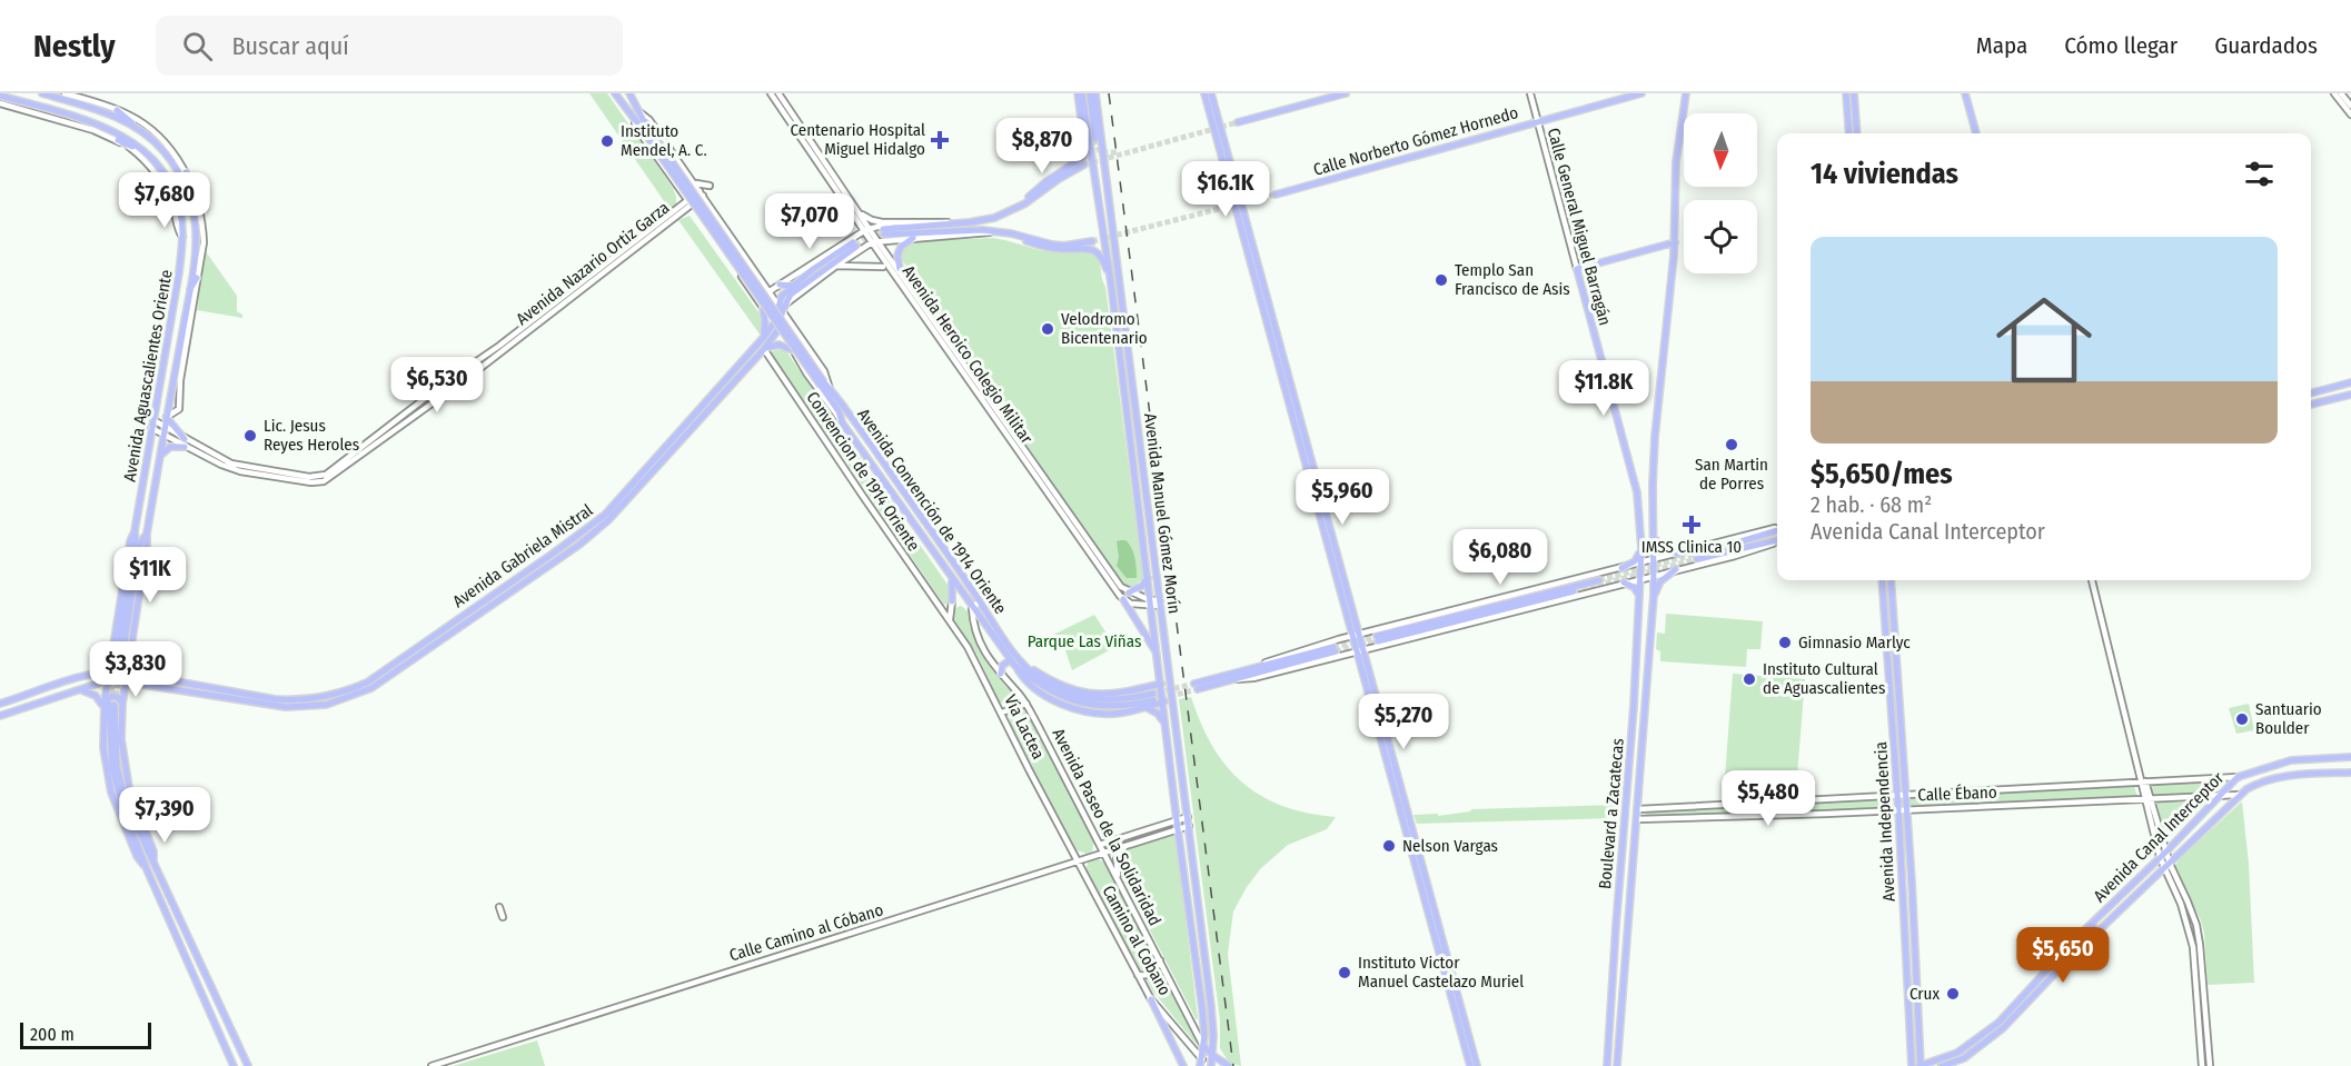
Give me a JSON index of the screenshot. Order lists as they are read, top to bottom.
{
  "streets": {
    "main road": [
      "Calle Norberto Gómez Hornedo",
      "Calle General Miguel Barragán",
      "Avenida Aguascalientes Oriente",
      "Avenida Convención de 1914 Oriente",
      "Avenida Manuel Gómez Morín",
      "Avenida Gabriela Mistral",
      "Boulevard a Zacatecas",
      "Avenida Independencia",
      "Avenida Canal Interceptor"
    ],
    "street": [
      "Avenida Nazario Ortiz Garza",
      "Avenida Heroico Colegio Militar",
      "Convencion de 1914 Oriente",
      "Vía Lactea",
      "Calle Ébano",
      "Avenida Paseo de la Solidaridad",
      "Calle Camino al Cóbano",
      "Camino al Cobano"
    ]
  },
  "crossings": [
    ["Calle Norberto Gómez Hornedo", "Calle General Miguel Barragán"],
    ["Calle General Miguel Barragán", "Boulevard a Zacatecas"],
    ["Avenida Nazario Ortiz Garza", "Avenida Aguascalientes Oriente"],
    ["Avenida Nazario Ortiz Garza", "Avenida Convención de 1914 Oriente"],
    ["Avenida Heroico Colegio Militar", "Avenida Manuel Gómez Morín"],
    ["Avenida Aguascalientes Oriente", "Avenida Gabriela Mistral"],
    ["Convencion de 1914 Oriente", "Avenida Gabriela Mistral"],
    ["Convencion de 1914 Oriente", "Vía Lactea"],
    ["Avenida Convención de 1914 Oriente", "Avenida Gabriela Mistral"],
    ["Avenida Convención de 1914 Oriente", "Avenida Paseo de la Solidaridad"],
    ["Avenida Manuel Gómez Morín", "Avenida Paseo de la Solidaridad"],
    ["Avenida Manuel Gómez Morín", "Calle Camino al Cóbano"],
    ["Vía Lactea", "Calle Camino al Cóbano"],
    ["Vía Lactea", "Camino al Cobano"],
    ["Calle Ébano", "Boulevard a Zacatecas"],
    ["Calle Ébano", "Avenida Independencia"],
    ["Calle Ébano", "Avenida Canal Interceptor"],
    ["Avenida Independencia", "Avenida Canal Interceptor"],
    ["Avenida Paseo de la Solidaridad", "Calle Camino al Cóbano"],
    ["Calle Camino al Cóbano", "Camino al Cobano"]
  ],
  "parks": ["Parque Las Viñas"],
  "places": {
    "health": ["Centenario Hospital Miguel Hidalgo", "IMSS Clinica 10"],
    "other": [
      "Instituto Mendel, A. C.",
      "Templo San Francisco de Asis",
      "Velodromo Bicentenario",
      "Lic. Jesus Reyes Heroles",
      "San Martin de Porres",
      "Gimnasio Marlyc",
      "Instituto Cultural de Aguascalientes",
      "Santuario Boulder",
      "Nelson Vargas",
      "Instituto Victor Manuel Castelazo Muriel",
      "Crux"
    ]
  },
  "scale_bar": "200 m",
  "north": "bottom",
  "page": {
    "header": "Nestly",
    "search": "Buscar aquí",
    "nav": ["Mapa", "Cómo llegar", "Guardados"],
    "price": [
      "$8,870",
      "$16.1K",
      "$7,680",
      "$7,070",
      "$6,530",
      "$11.8K",
      "$5,960",
      "$6,080",
      "$11K",
      "$3,830",
      "$5,270",
      "$5,480",
      "$7,390",
      "$5,650"
    ],
    "heading": "14 viviendas",
    "list": [
      {
        "name": "$5,650/mes",
        "note": "2 hab. · 68 m² · Avenida Canal Interceptor"
      }
    ],
    "scale": "200 m"
  }
}
